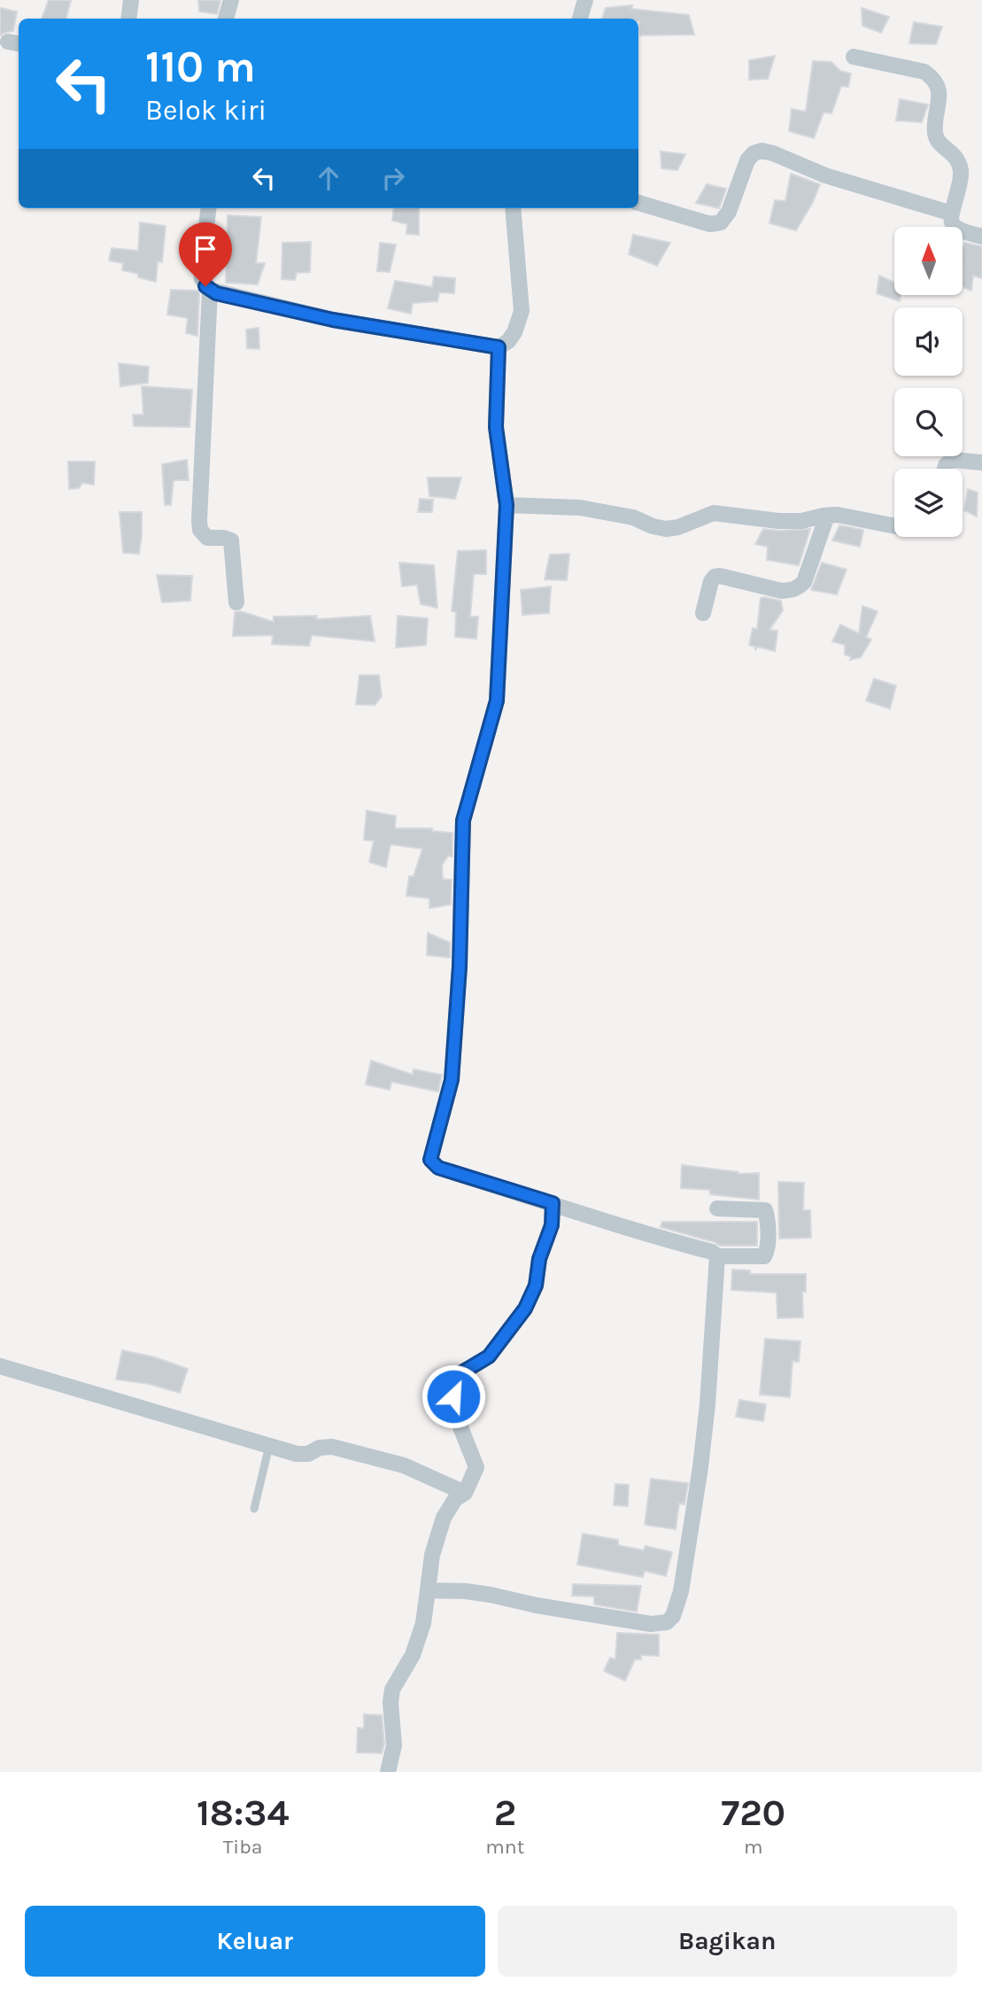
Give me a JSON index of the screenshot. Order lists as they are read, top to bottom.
{
  "north": "top",
  "page": {
    "turn": ["110 m", "Belok kiri"],
    "eta": [
      "18:34",
      "Tiba",
      "2",
      "mnt",
      "720",
      "m"
    ],
    "buttons": ["Keluar", "Bagikan"]
  }
}
